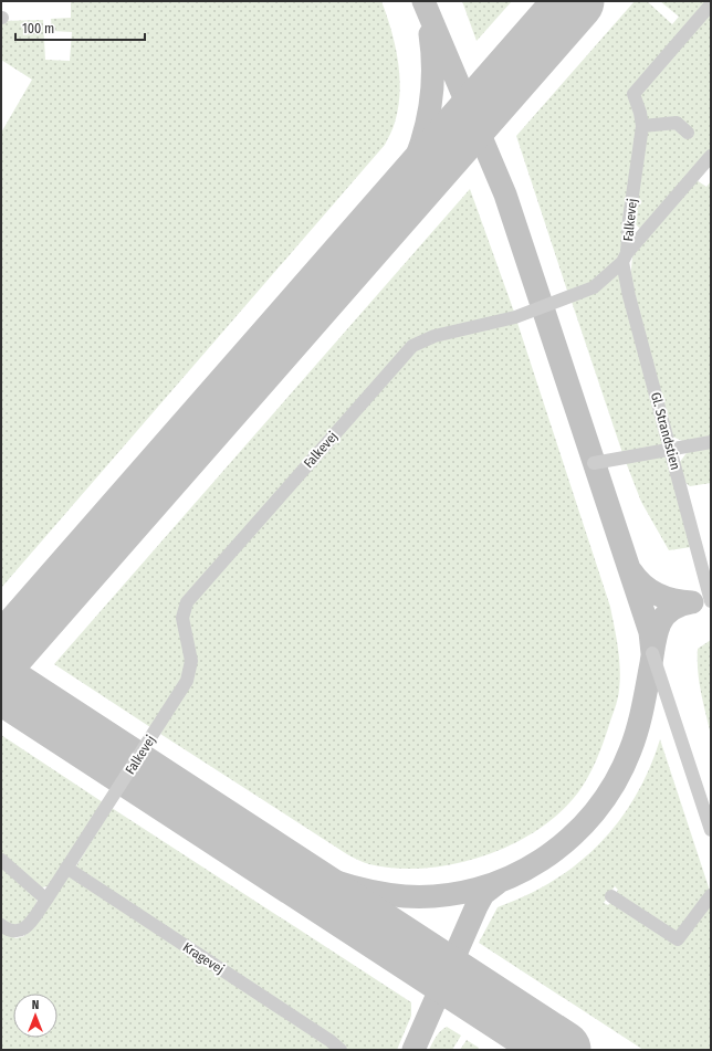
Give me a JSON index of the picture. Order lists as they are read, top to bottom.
{
  "streets": {
    "lane": ["Falkevej", "Gl. Strandstien", "Kragevej"]
  },
  "crossings": [
    ["Falkevej", "Gl. Strandstien"],
    ["Falkevej", "Kragevej"]
  ],
  "scale_bar": "100 m",
  "north": "top"
}
